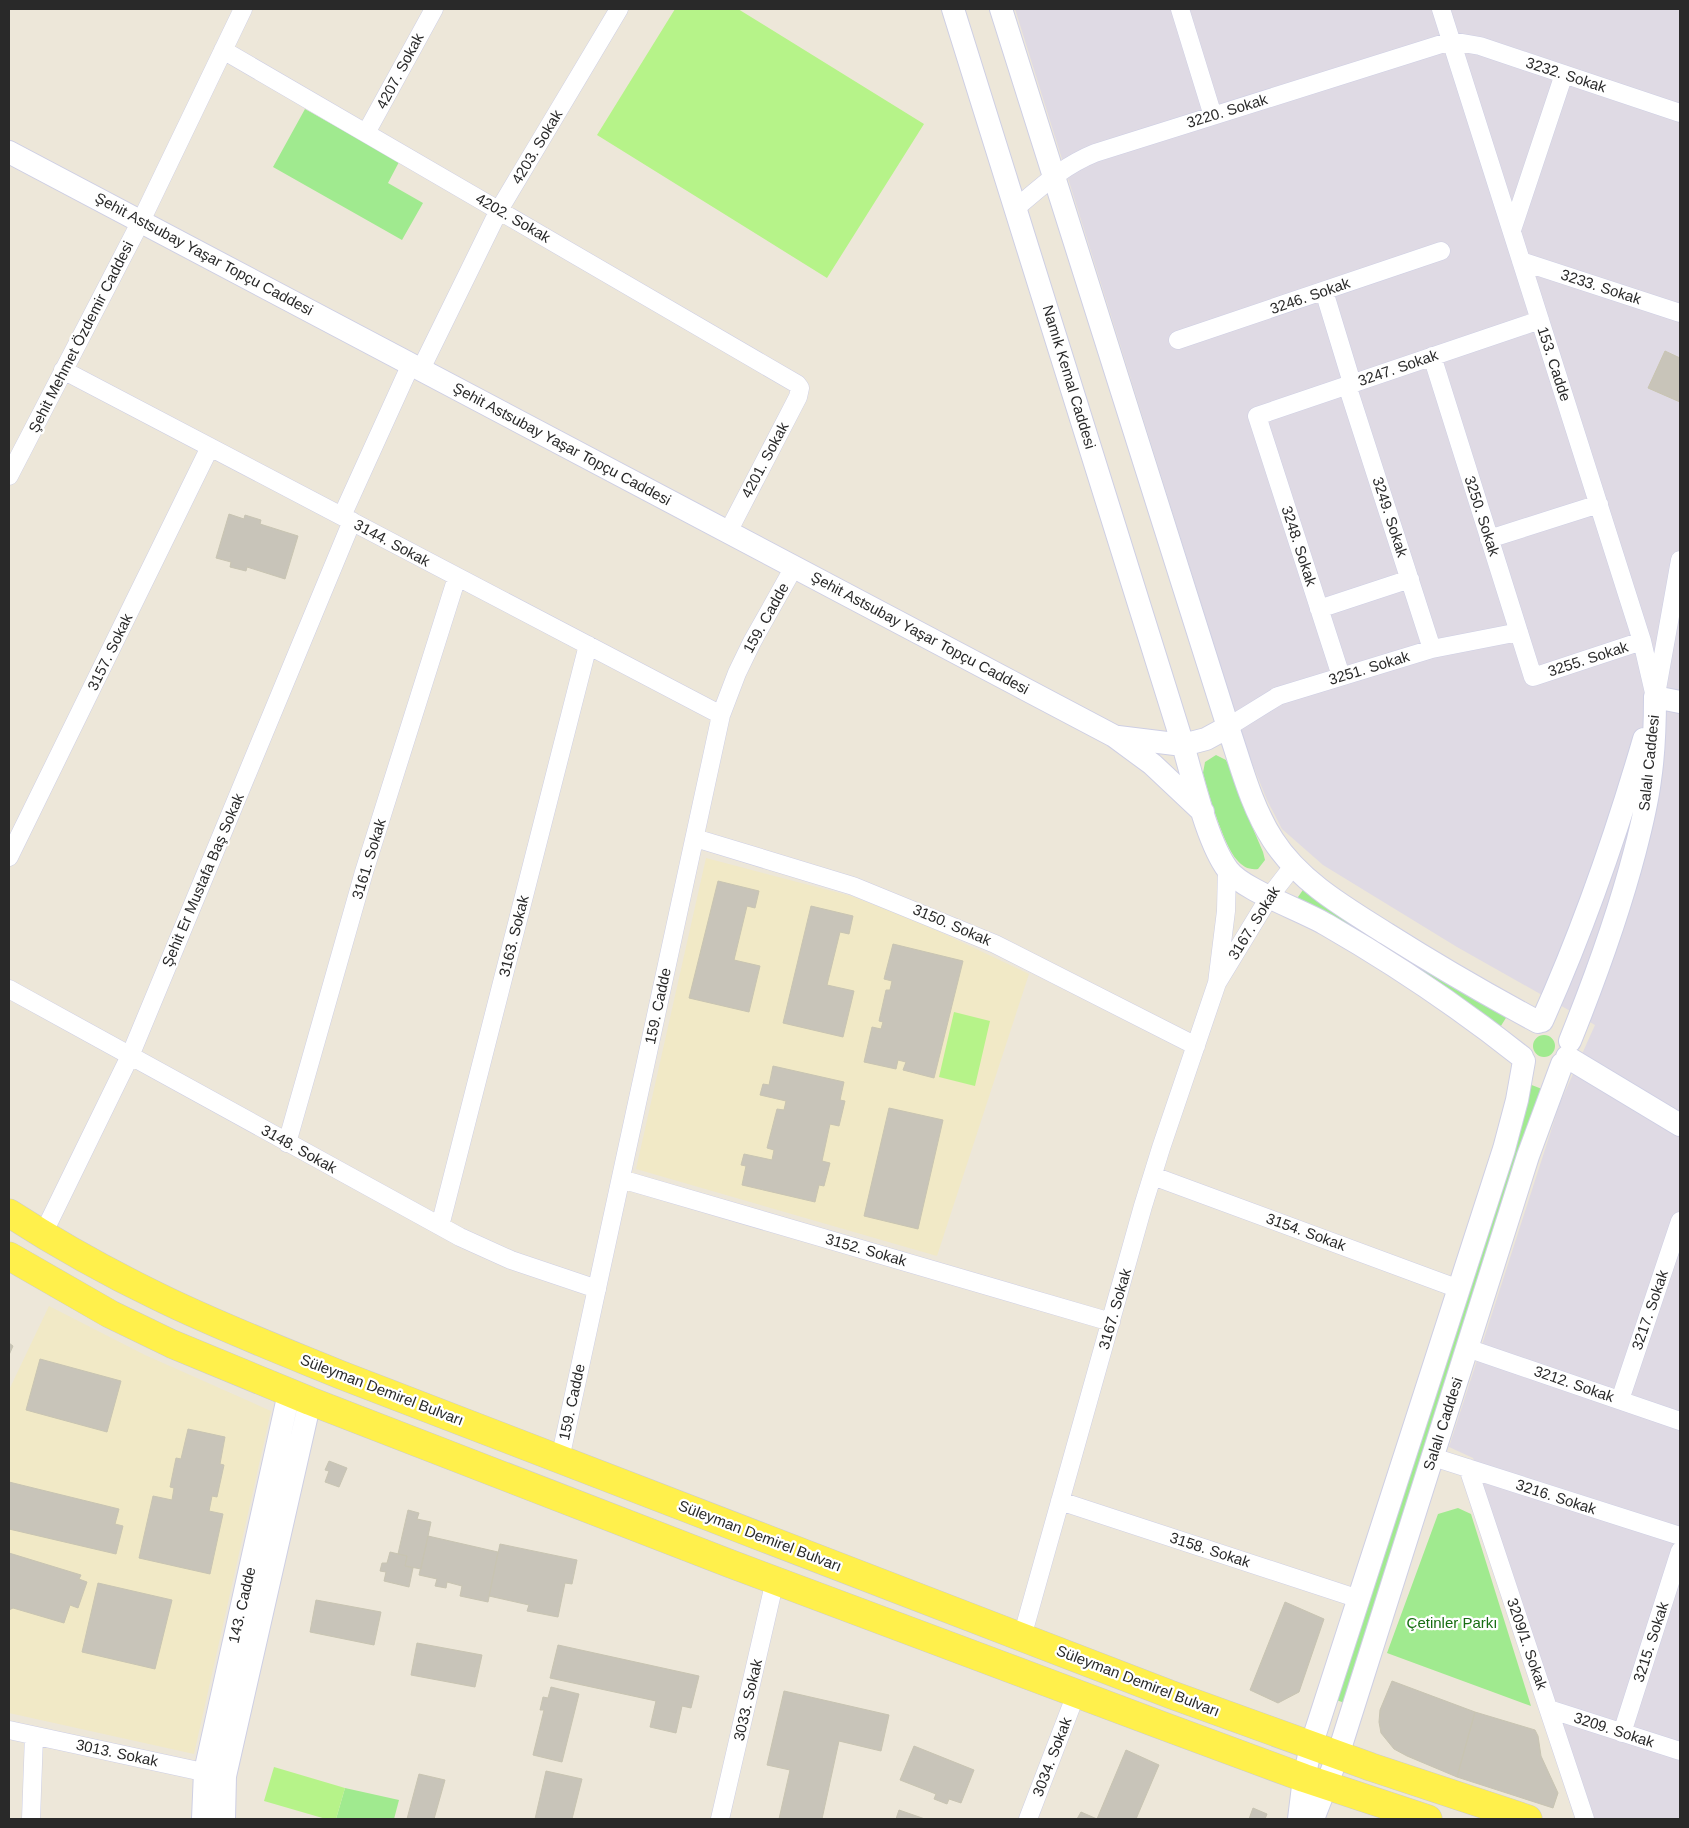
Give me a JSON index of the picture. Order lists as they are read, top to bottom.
{
  "streets": {
    "main road": ["Süleyman Demirel Bulvarı"],
    "street": [
      "4207. Sokak",
      "3232. Sokak",
      "3220. Sokak",
      "4203. Sokak",
      "4202. Sokak",
      "Şehit Astsubay Yaşar Topçu Caddesi",
      "3233. Sokak",
      "3246. Sokak",
      "Şehit Mehmet Özdemir Caddesi",
      "153. Cadde",
      "3247. Sokak",
      "Namık Kemal Caddesi",
      "4201. Sokak",
      "3250. Sokak",
      "3249. Sokak",
      "3144. Sokak",
      "3248. Sokak",
      "159. Cadde",
      "3157. Sokak",
      "3255. Sokak",
      "3251. Sokak",
      "Salalı Caddesi",
      "3161. Sokak",
      "Şehit Er Mustafa Baş Sokak",
      "3167. Sokak",
      "3150. Sokak",
      "3163. Sokak",
      "3148. Sokak",
      "3154. Sokak",
      "3152. Sokak",
      "3217. Sokak",
      "3212. Sokak",
      "3216. Sokak",
      "3158. Sokak",
      "143. Cadde",
      "3215. Sokak",
      "3209/1. Sokak",
      "3033. Sokak",
      "3209. Sokak",
      "3013. Sokak",
      "3034. Sokak"
    ]
  },
  "crossings": [
    ["4207. Sokak", "4202. Sokak"],
    ["3232. Sokak", "3220. Sokak"],
    ["3232. Sokak", "153. Cadde"],
    ["3220. Sokak", "153. Cadde"],
    ["3220. Sokak", "Namık Kemal Caddesi"],
    ["4203. Sokak", "4202. Sokak"],
    ["4203. Sokak", "Şehit Astsubay Yaşar Topçu Caddesi"],
    ["4203. Sokak", "Şehit Er Mustafa Baş Sokak"],
    ["4202. Sokak", "Şehit Mehmet Özdemir Caddesi"],
    ["4202. Sokak", "4201. Sokak"],
    ["Şehit Astsubay Yaşar Topçu Caddesi", "Şehit Mehmet Özdemir Caddesi"],
    ["Şehit Astsubay Yaşar Topçu Caddesi", "Namık Kemal Caddesi"],
    ["Şehit Astsubay Yaşar Topçu Caddesi", "4201. Sokak"],
    ["Şehit Astsubay Yaşar Topçu Caddesi", "159. Cadde"],
    ["Şehit Astsubay Yaşar Topçu Caddesi", "3251. Sokak"],
    ["Şehit Astsubay Yaşar Topçu Caddesi", "Salalı Caddesi"],
    ["Şehit Astsubay Yaşar Topçu Caddesi", "Şehit Er Mustafa Baş Sokak"],
    ["Şehit Astsubay Yaşar Topçu Caddesi", "3167. Sokak"],
    ["3233. Sokak", "153. Cadde"],
    ["3246. Sokak", "3249. Sokak"],
    ["Şehit Mehmet Özdemir Caddesi", "3144. Sokak"],
    ["153. Cadde", "3247. Sokak"],
    ["153. Cadde", "3255. Sokak"],
    ["153. Cadde", "Salalı Caddesi"],
    ["3247. Sokak", "3250. Sokak"],
    ["3247. Sokak", "3249. Sokak"],
    ["3247. Sokak", "3248. Sokak"],
    ["3250. Sokak", "3255. Sokak"],
    ["3250. Sokak", "3251. Sokak"],
    ["3249. Sokak", "3251. Sokak"],
    ["3144. Sokak", "159. Cadde"],
    ["3144. Sokak", "3157. Sokak"],
    ["3144. Sokak", "3161. Sokak"],
    ["3144. Sokak", "Şehit Er Mustafa Baş Sokak"],
    ["3144. Sokak", "3163. Sokak"],
    ["3248. Sokak", "3251. Sokak"],
    ["159. Cadde", "3150. Sokak"],
    ["159. Cadde", "3148. Sokak"],
    ["159. Cadde", "3152. Sokak"],
    ["159. Cadde", "Süleyman Demirel Bulvarı"],
    ["Salalı Caddesi", "3154. Sokak"],
    ["Salalı Caddesi", "3212. Sokak"],
    ["Salalı Caddesi", "Süleyman Demirel Bulvarı"],
    ["Salalı Caddesi", "3216. Sokak"],
    ["Salalı Caddesi", "3158. Sokak"],
    ["3161. Sokak", "3148. Sokak"],
    ["Şehit Er Mustafa Baş Sokak", "3148. Sokak"],
    ["Şehit Er Mustafa Baş Sokak", "Süleyman Demirel Bulvarı"],
    ["3167. Sokak", "3150. Sokak"],
    ["3167. Sokak", "3154. Sokak"],
    ["3167. Sokak", "3152. Sokak"],
    ["3167. Sokak", "Süleyman Demirel Bulvarı"],
    ["3167. Sokak", "3158. Sokak"],
    ["3163. Sokak", "3148. Sokak"],
    ["3217. Sokak", "3212. Sokak"],
    ["3216. Sokak", "3209/1. Sokak"],
    ["143. Cadde", "3013. Sokak"],
    ["3215. Sokak", "3209. Sokak"],
    ["3209/1. Sokak", "3209. Sokak"]
  ],
  "parks": ["Çetinler Parkı"]
}
